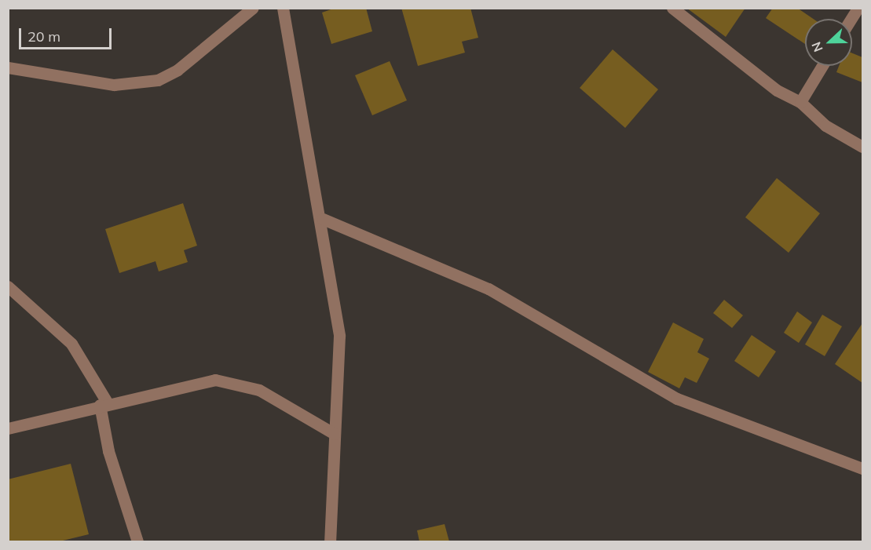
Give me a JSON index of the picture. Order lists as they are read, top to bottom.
{
  "scale_bar": "20 m",
  "north": "left"
}
